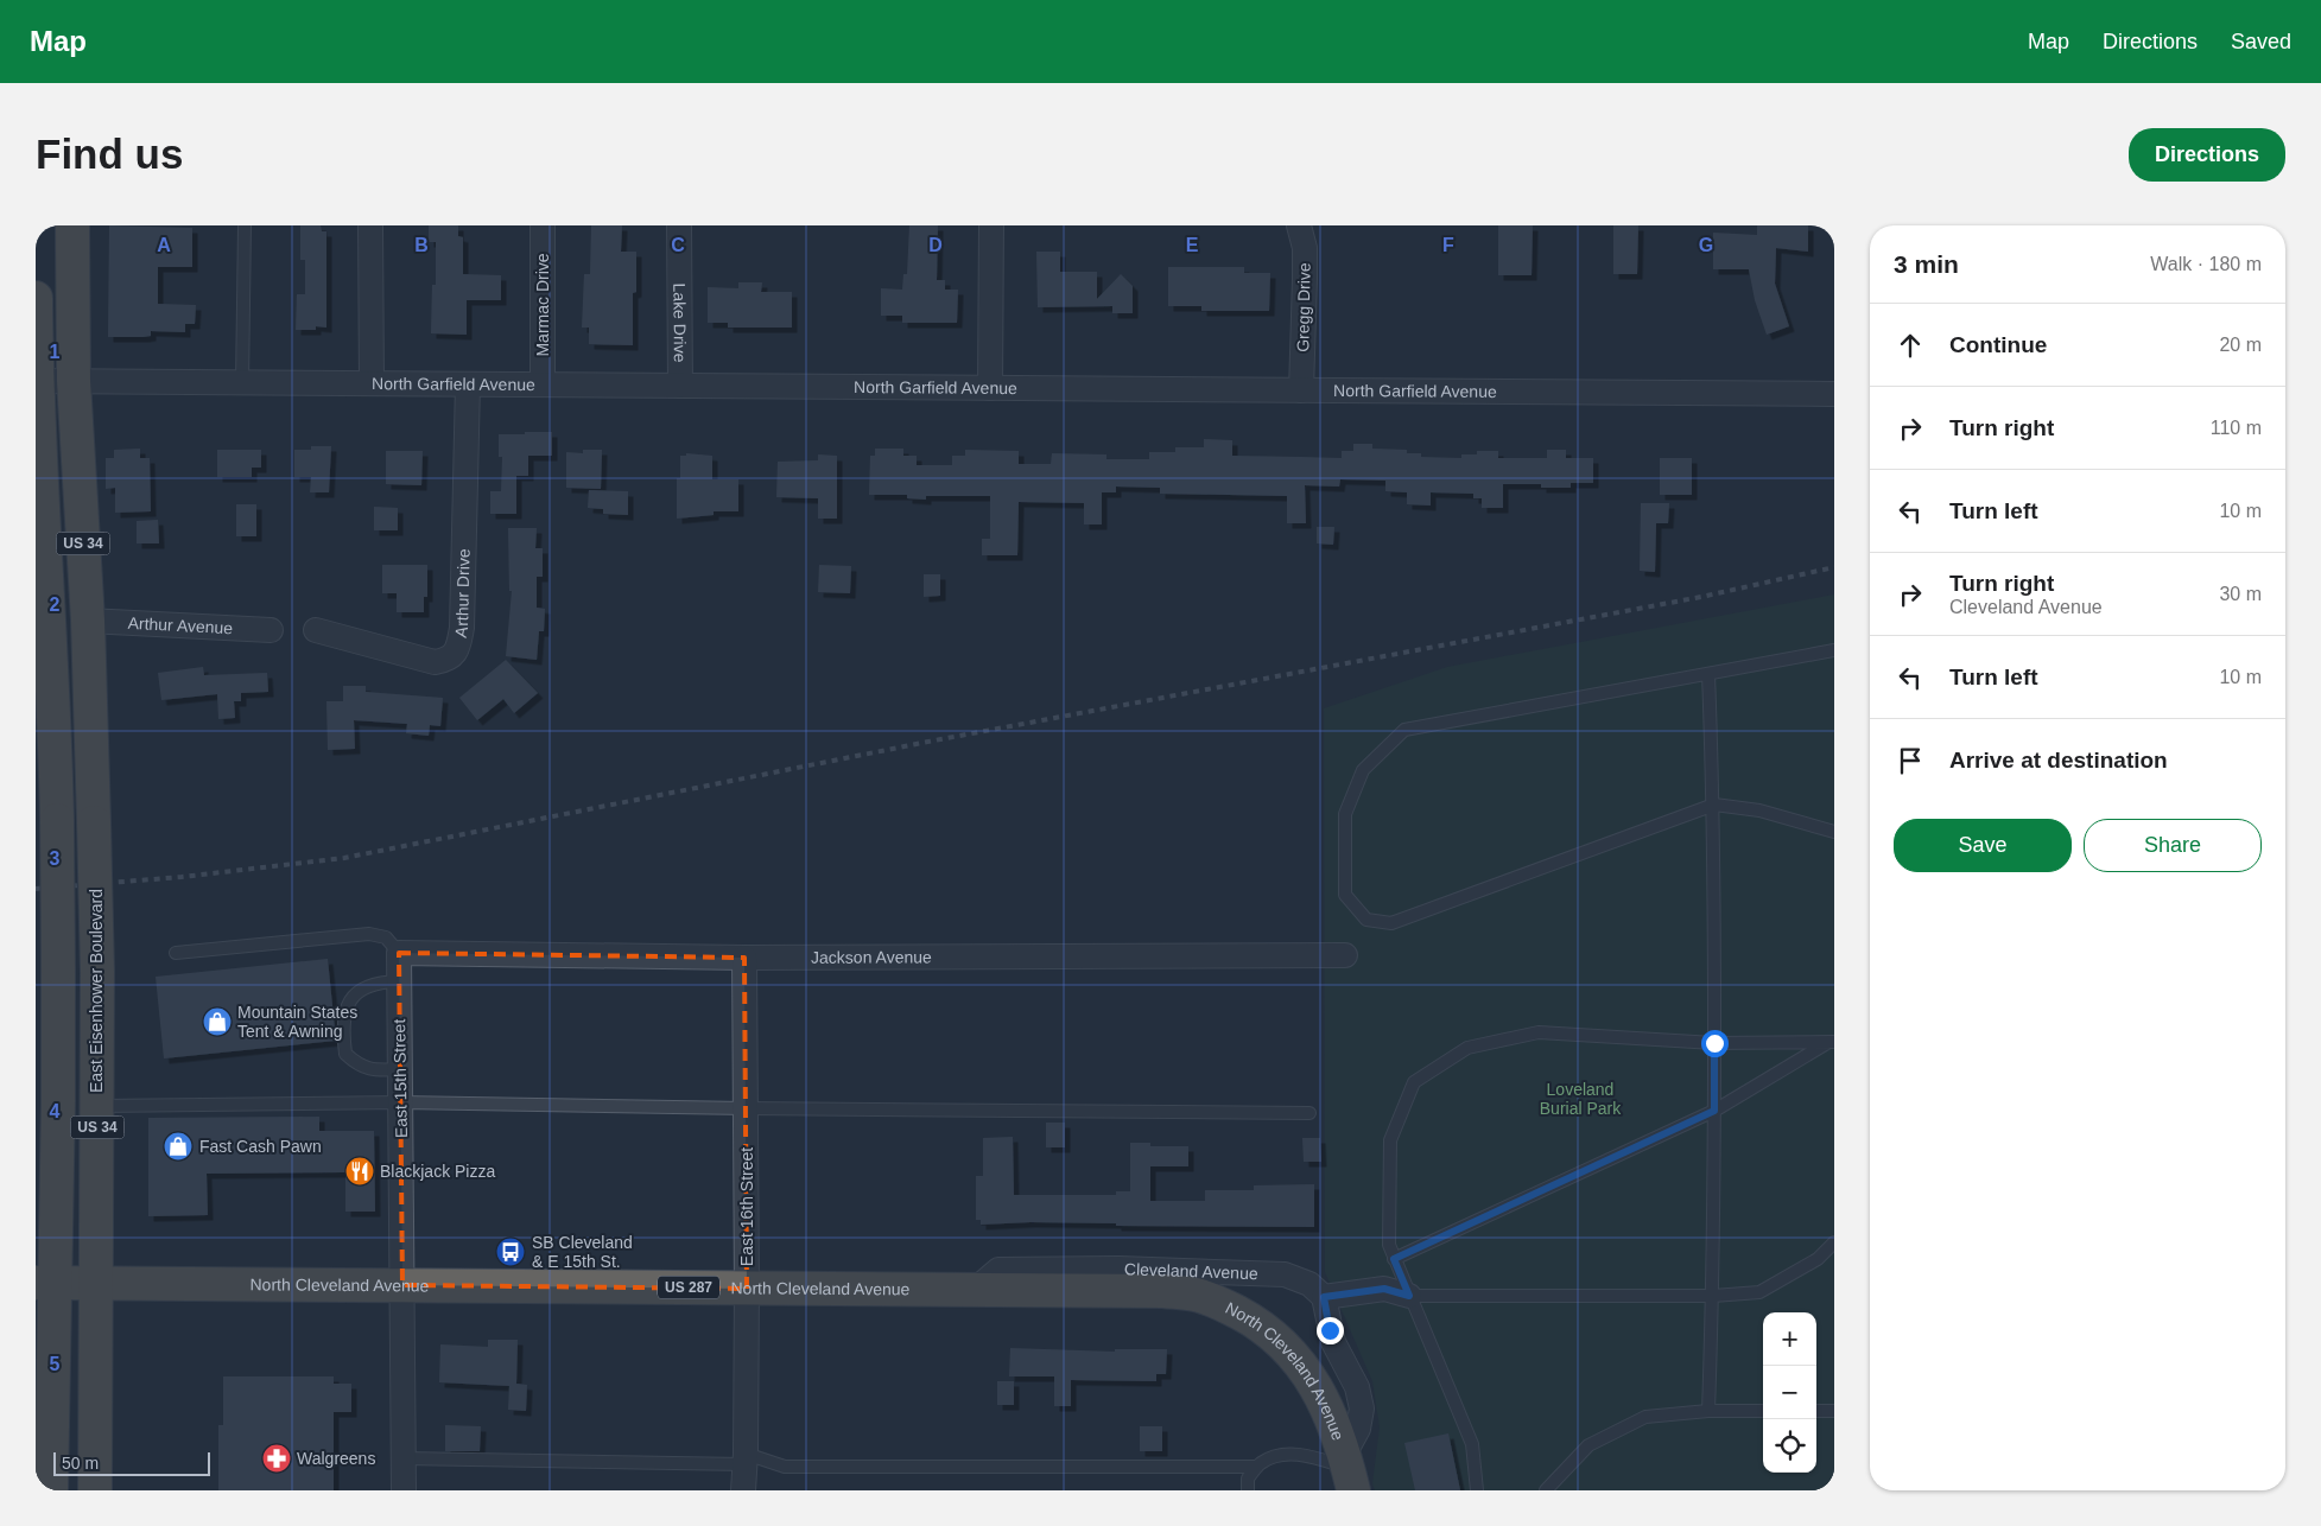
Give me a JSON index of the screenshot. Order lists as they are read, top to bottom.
{
  "streets": {
    "highway": [
      "US 34",
      "East Eisenhower Boulevard",
      "North Cleveland Avenue",
      "US 287"
    ],
    "street": [
      "Marmac Drive",
      "Gregg Drive",
      "Lake Drive",
      "North Garfield Avenue",
      "Arthur Drive",
      "Arthur Avenue",
      "Jackson Avenue",
      "East 15th Street",
      "East 16th Street",
      "Cleveland Avenue"
    ]
  },
  "crossings": [
    ["Marmac Drive", "North Garfield Avenue"],
    ["Gregg Drive", "North Garfield Avenue"],
    ["Lake Drive", "North Garfield Avenue"],
    ["North Garfield Avenue", "US 34"],
    ["North Garfield Avenue", "Arthur Drive"],
    ["US 34", "Arthur Avenue"],
    ["US 34", "East Eisenhower Boulevard"],
    ["US 34", "North Cleveland Avenue"],
    ["Arthur Avenue", "East Eisenhower Boulevard"],
    ["Jackson Avenue", "East 15th Street"],
    ["Jackson Avenue", "East 16th Street"],
    ["East Eisenhower Boulevard", "North Cleveland Avenue"],
    ["East 15th Street", "North Cleveland Avenue"],
    ["East 16th Street", "North Cleveland Avenue"],
    ["Cleveland Avenue", "North Cleveland Avenue"]
  ],
  "parks": ["Loveland Burial Park"],
  "places": {
    "shop": ["Mountain States Tent & Awning", "Fast Cash Pawn"],
    "restaurant": ["Blackjack Pizza"],
    "bus stop": ["SB Cleveland & E 15th St."],
    "pharmacy": ["Walgreens"]
  },
  "scale_bar": "50 m",
  "page": {
    "header": "Map",
    "nav": ["Map", "Directions", "Saved"],
    "buttons": [
      "Directions",
      ["Save", "Share"]
    ],
    "title": "Find us",
    "heading": ["3 min", "Walk · 180 m"],
    "list": [
      ["Continue", "20 m"],
      ["Turn right", "110 m"],
      ["Turn left", "10 m"],
      ["Turn right", "Cleveland Avenue", "30 m"],
      ["Turn left", "10 m"],
      "Arrive at destination"
    ],
    "map_buttons": ["+", "−"],
    "scale": "50 m"
  },
  "grid": {
    "columns": [
      "A",
      "B",
      "C",
      "D",
      "E",
      "F",
      "G"
    ],
    "rows": [
      "1",
      "2",
      "3",
      "4",
      "5"
    ]
  }
}
